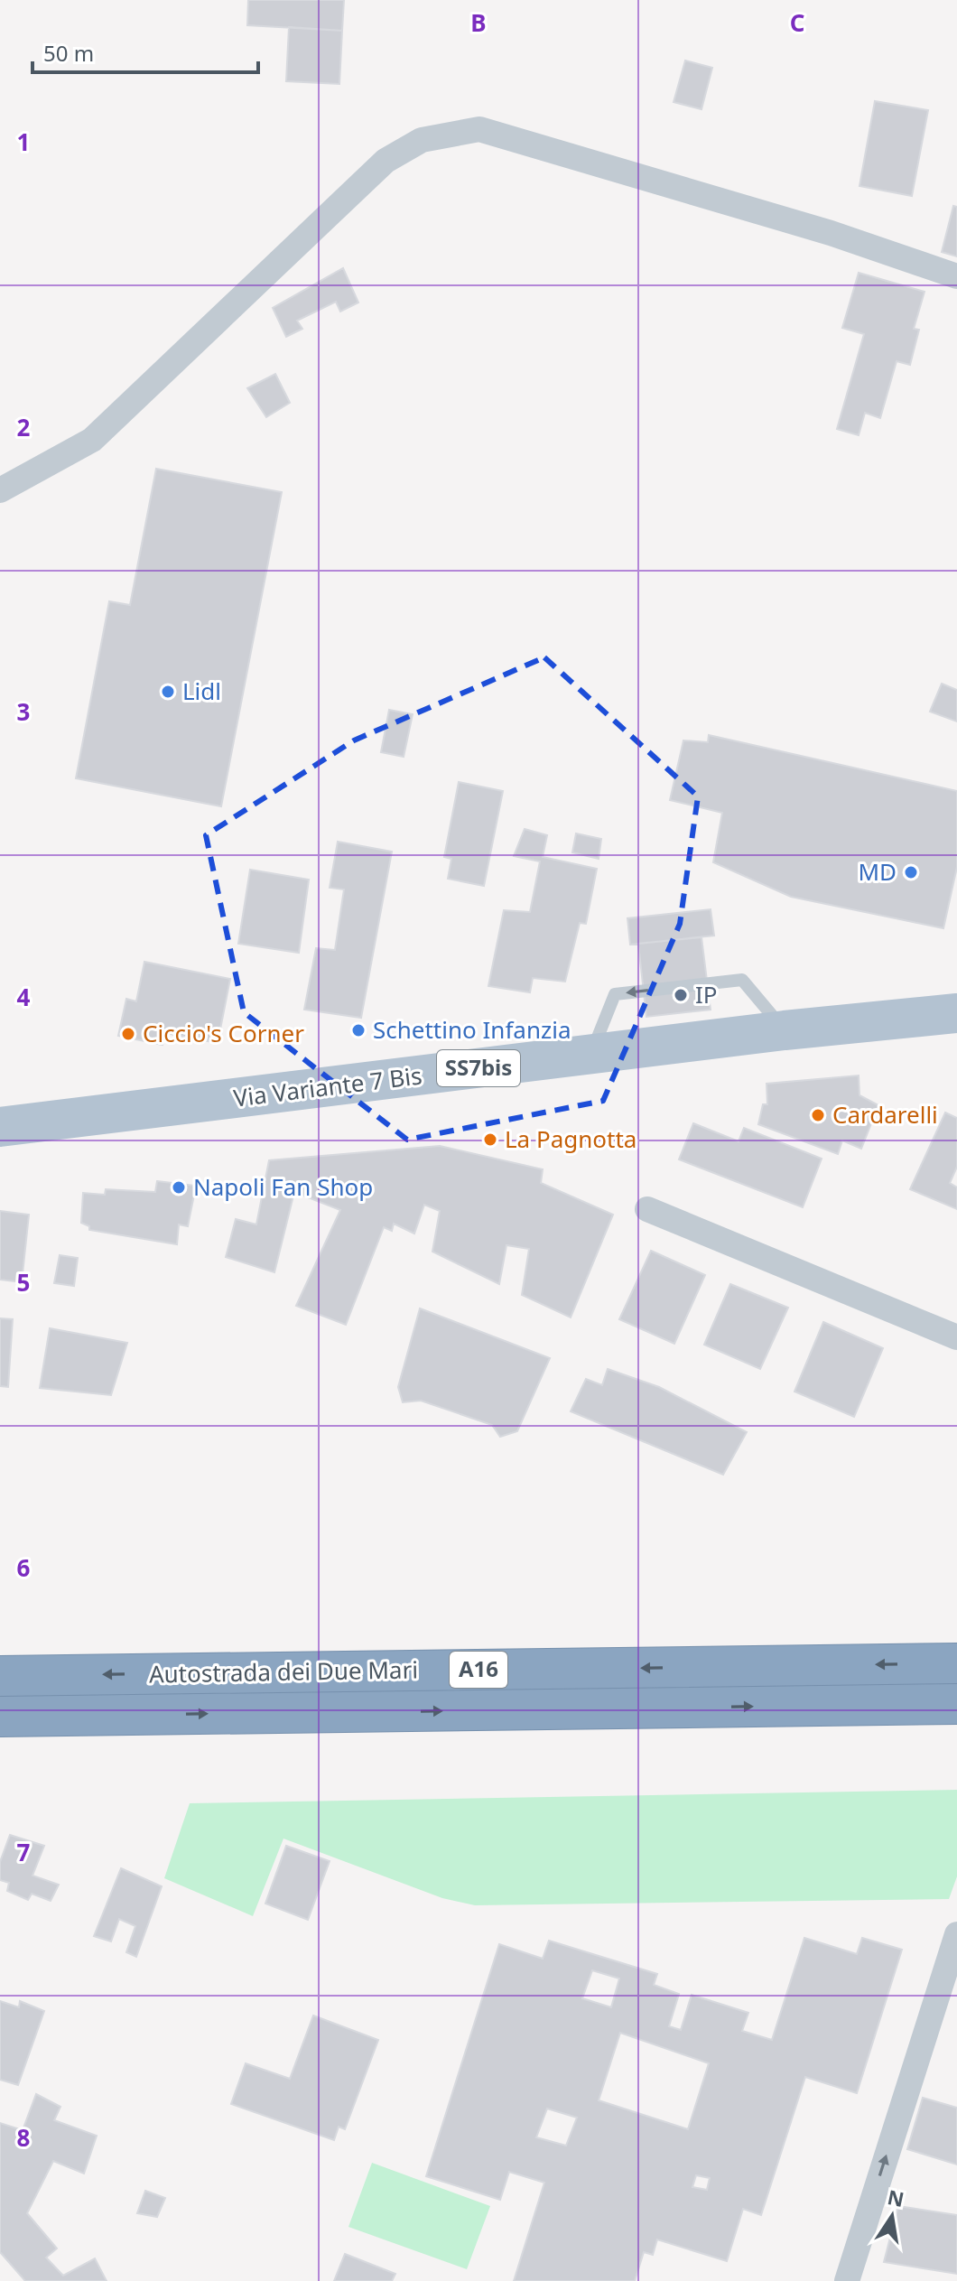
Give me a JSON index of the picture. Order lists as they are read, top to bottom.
{
  "streets": {
    "highway": ["A16", "Autostrada dei Due Mari"],
    "main road": ["SS7bis", "Via Variante 7 Bis"]
  },
  "places": [
    "Lidl",
    "MD",
    "IP",
    "Schettino Infanzia",
    "Ciccio's Corner",
    "Cardarelli",
    "La Pagnotta",
    "Napoli Fan Shop"
  ],
  "scale_bar": "50 m",
  "north": "top",
  "grid": {
    "columns": ["B", "C"],
    "rows": [
      "1",
      "2",
      "3",
      "4",
      "5",
      "6",
      "7",
      "8"
    ]
  }
}
